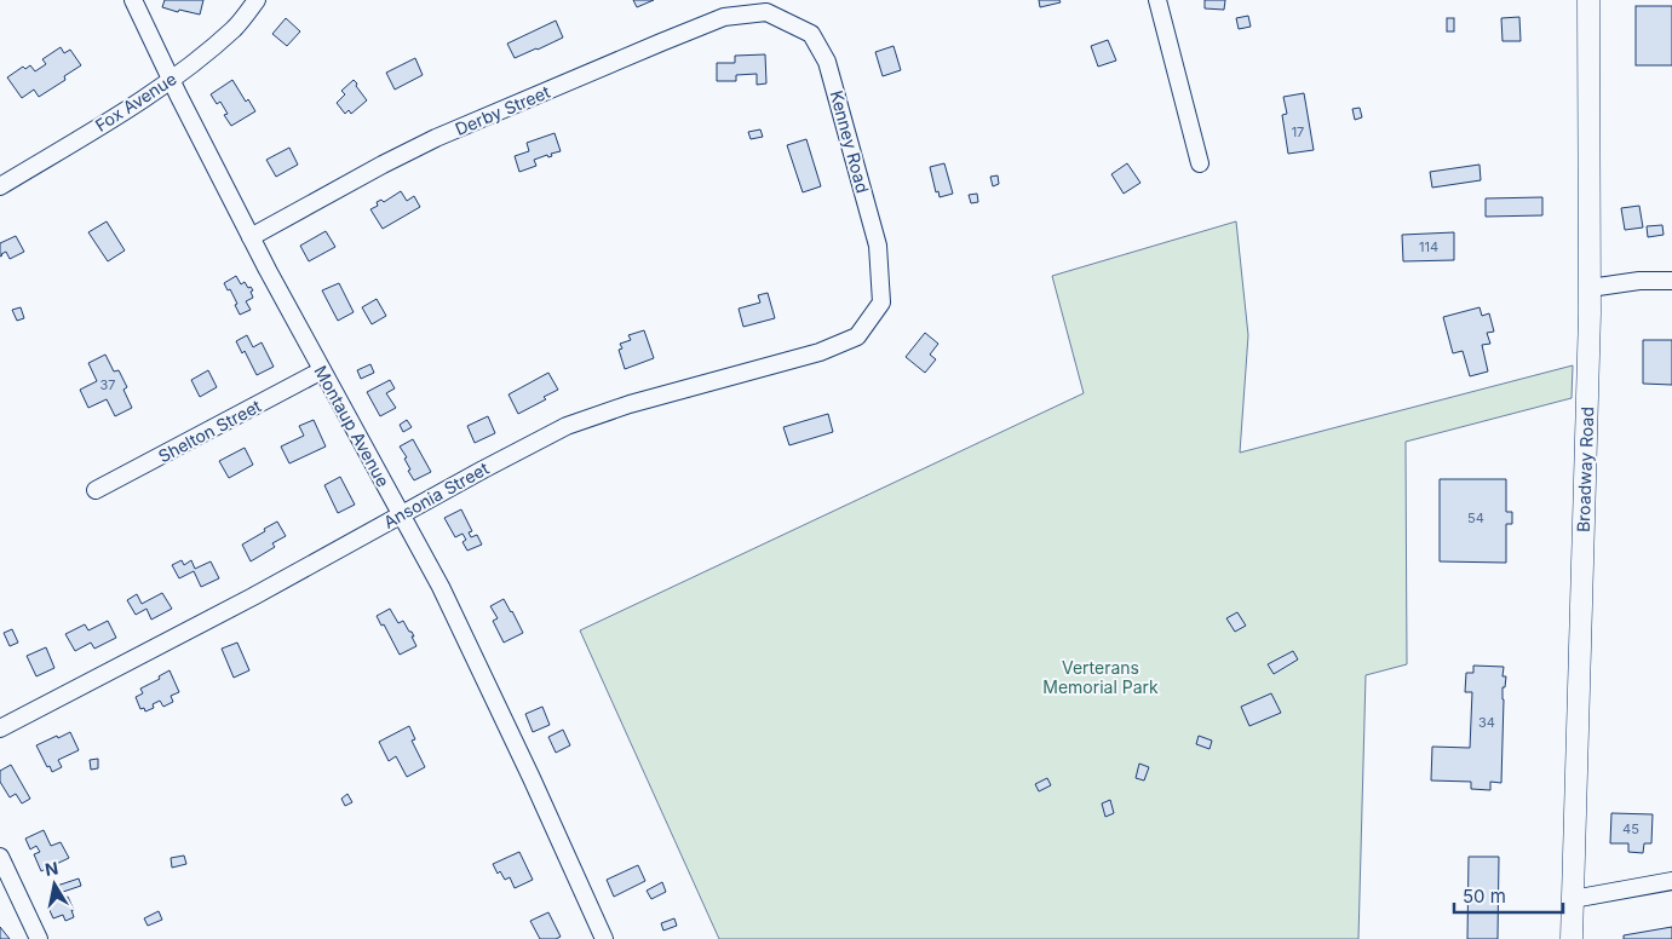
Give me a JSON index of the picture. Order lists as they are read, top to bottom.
{
  "streets": {
    "main road": ["Broadway Road"],
    "street": [
      "Fox Avenue",
      "Derby Street",
      "Kenney Road",
      "Montaup Avenue",
      "Shelton Street",
      "Ansonia Street"
    ]
  },
  "crossings": [
    ["Fox Avenue", "Montaup Avenue"],
    ["Derby Street", "Kenney Road"],
    ["Derby Street", "Montaup Avenue"],
    ["Kenney Road", "Ansonia Street"],
    ["Montaup Avenue", "Shelton Street"],
    ["Montaup Avenue", "Ansonia Street"]
  ],
  "parks": ["Verterans Memorial Park"],
  "house_numbers": [
    "17",
    "114",
    "37",
    "54",
    "34",
    "45"
  ],
  "scale_bar": "50 m",
  "north": "top"
}
